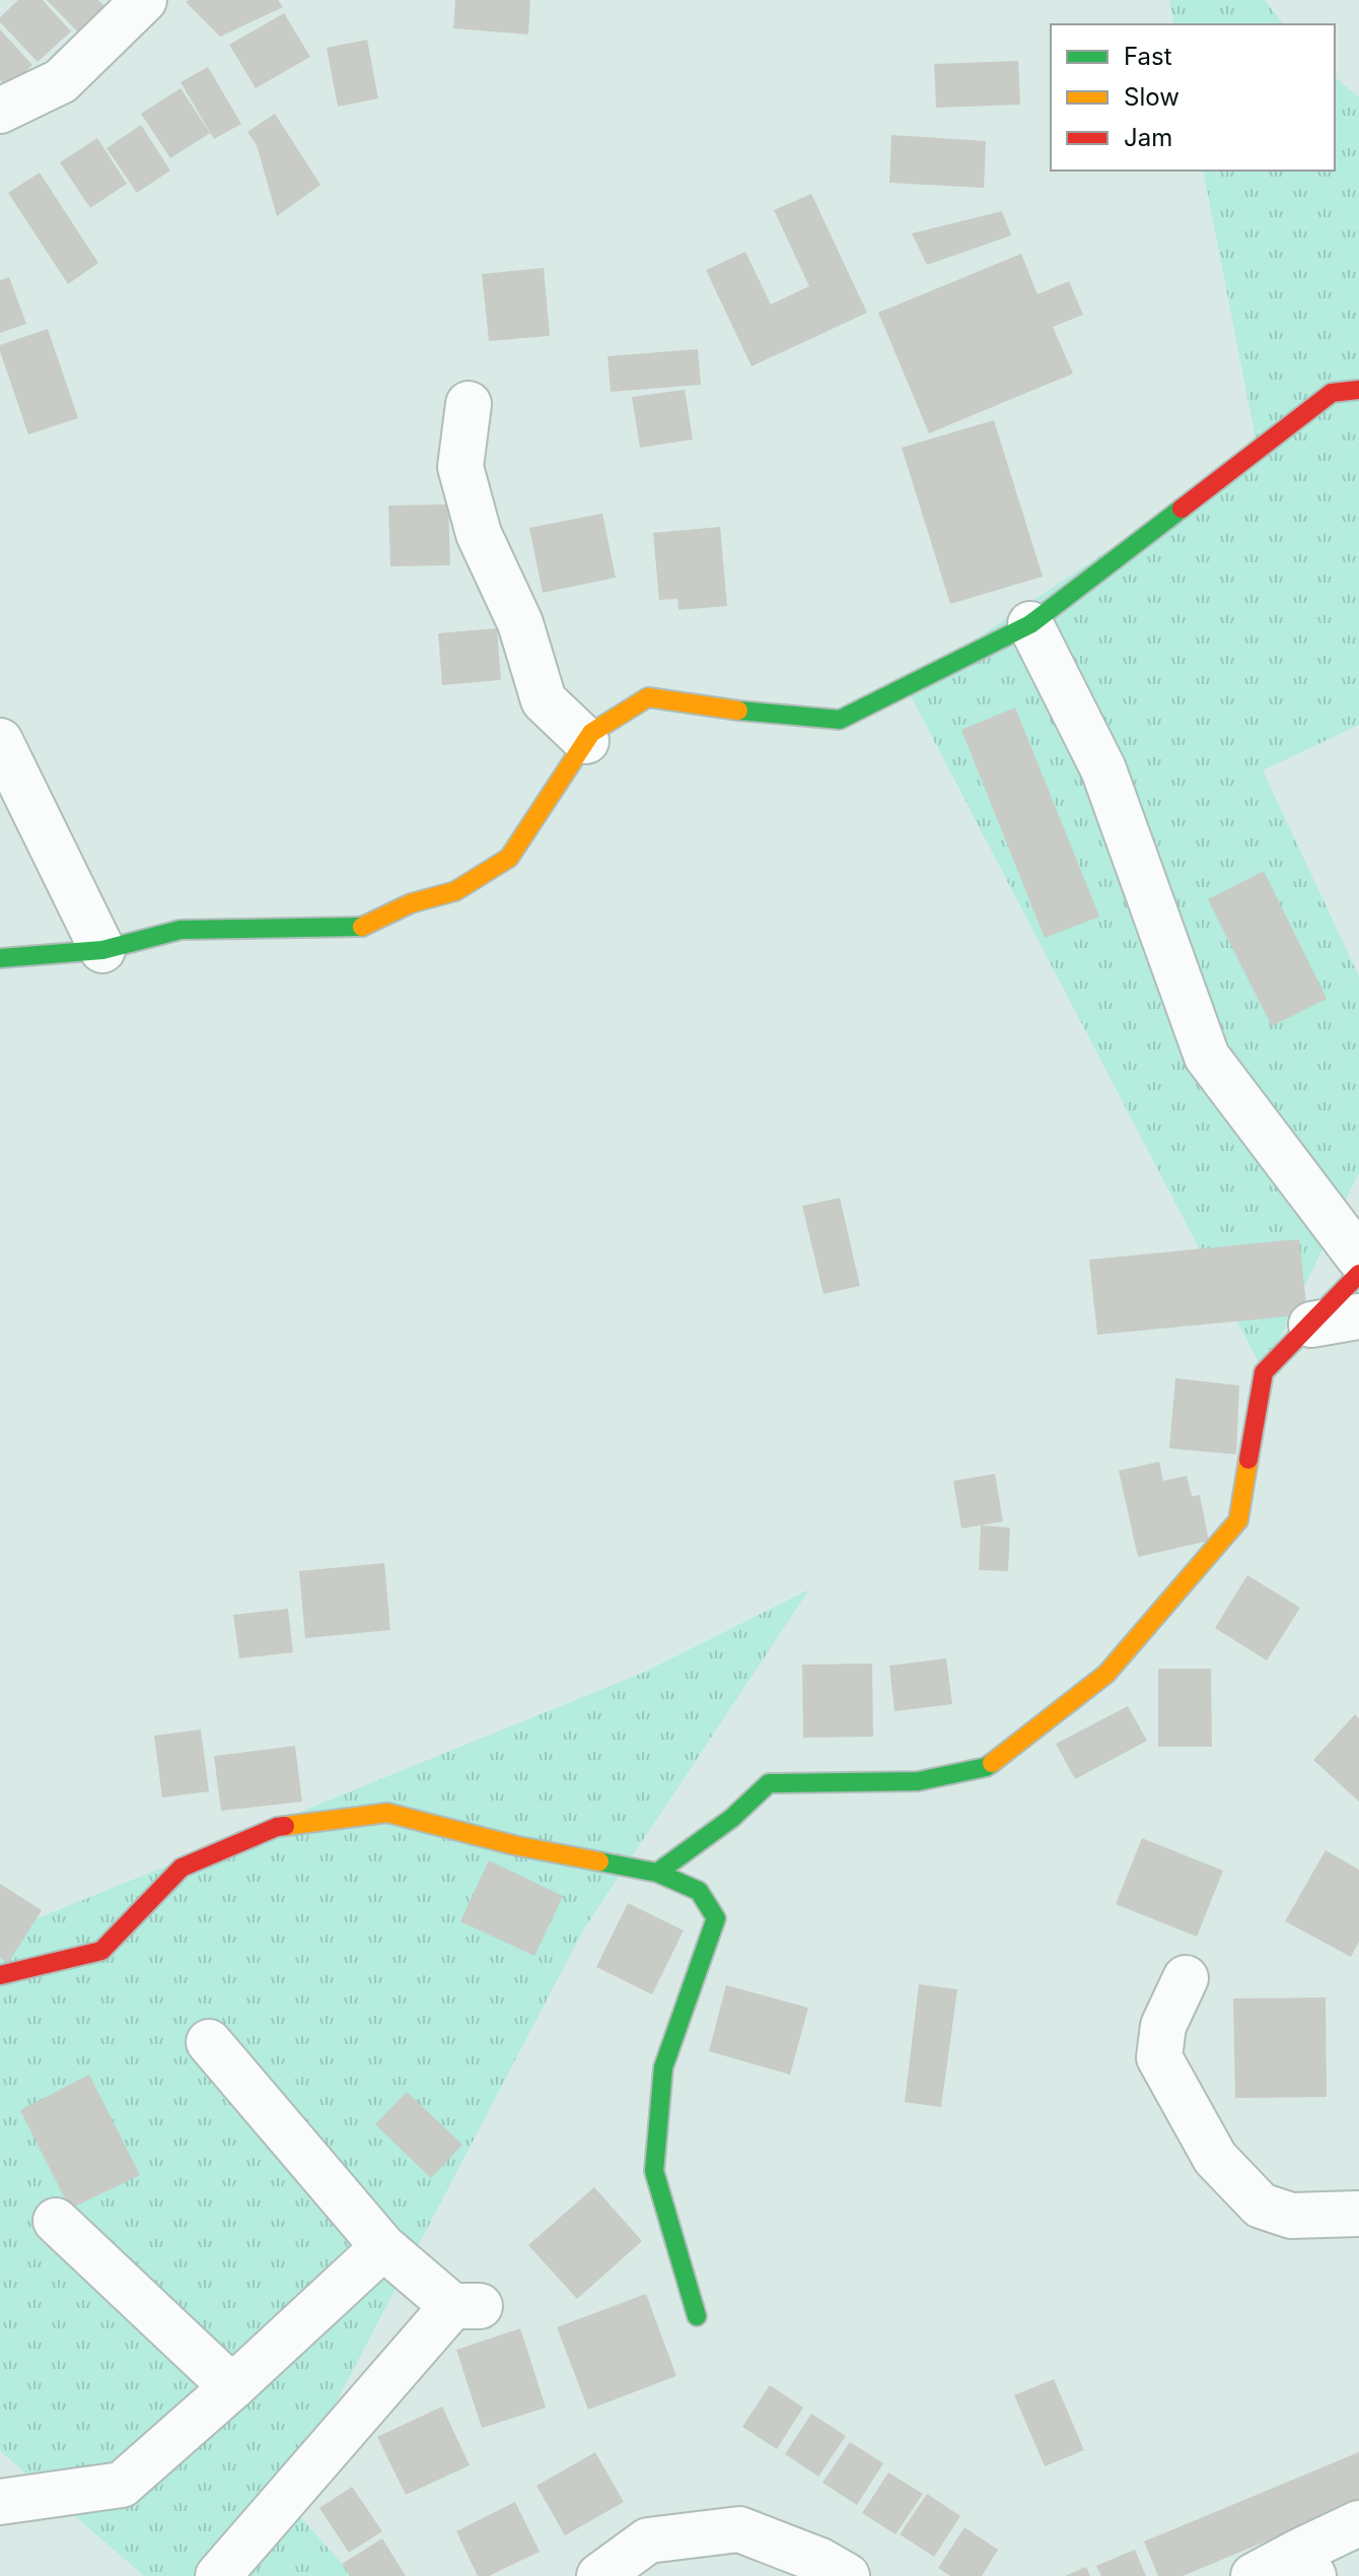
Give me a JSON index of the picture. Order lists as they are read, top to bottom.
{
  "legend": ["Fast", "Slow", "Jam"]
}
